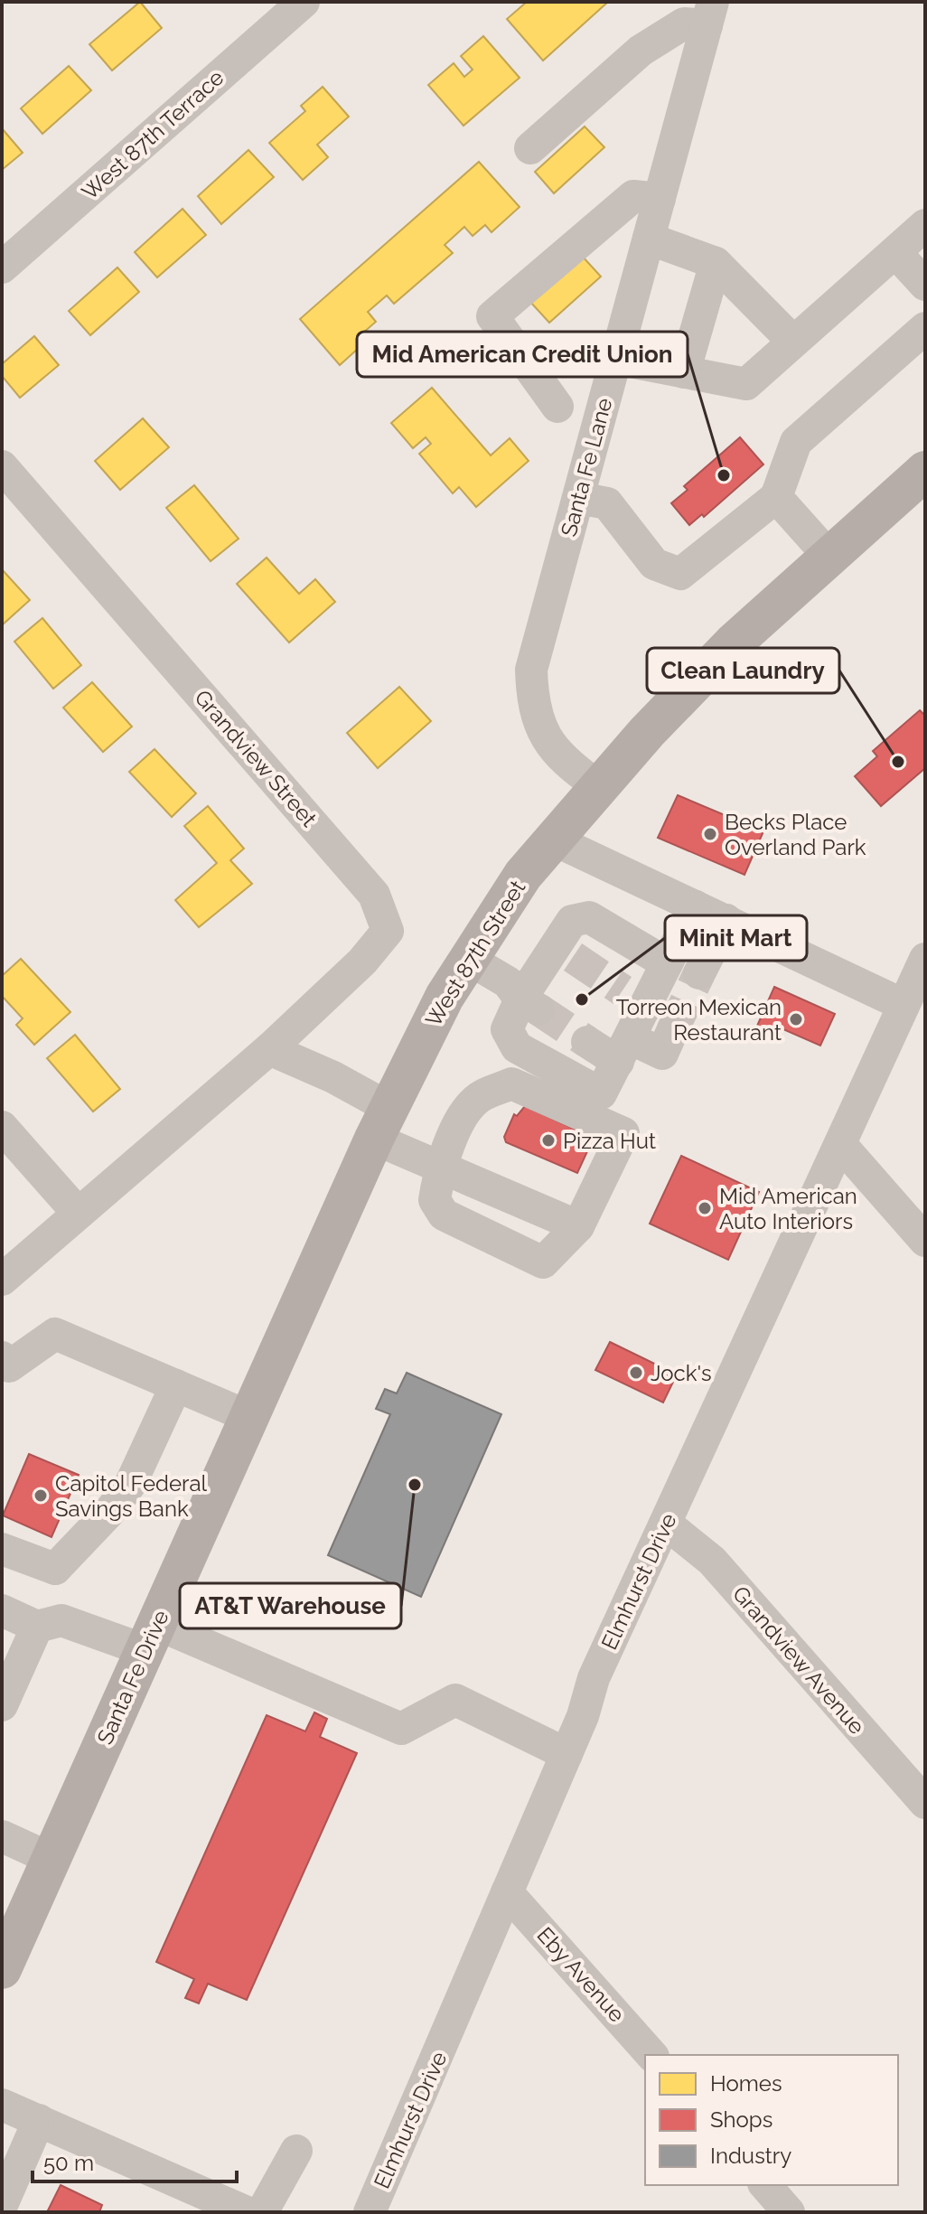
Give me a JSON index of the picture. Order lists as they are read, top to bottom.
{
  "streets": {
    "main road": ["West 87th Street", "Santa Fe Drive"],
    "street": [
      "West 87th Terrace",
      "Santa Fe Lane",
      "Grandview Street",
      "Elmhurst Drive",
      "Grandview Avenue",
      "Eby Avenue"
    ]
  },
  "crossings": [
    ["Santa Fe Lane", "West 87th Street"],
    ["West 87th Street", "Santa Fe Drive"],
    ["Elmhurst Drive", "Grandview Avenue"],
    ["Elmhurst Drive", "Eby Avenue"]
  ],
  "places": [
    "Mid American Credit Union",
    "Clean Laundry",
    "Becks Place Overland Park",
    "Minit Mart",
    "Torreon Mexican Restaurant",
    "Pizza Hut",
    "Mid American Auto Interiors",
    "Jock's",
    "AT&T Warehouse",
    "Capitol Federal Savings Bank"
  ],
  "legend": ["Homes", "Shops", "Industry"],
  "scale_bar": "50 m"
}
